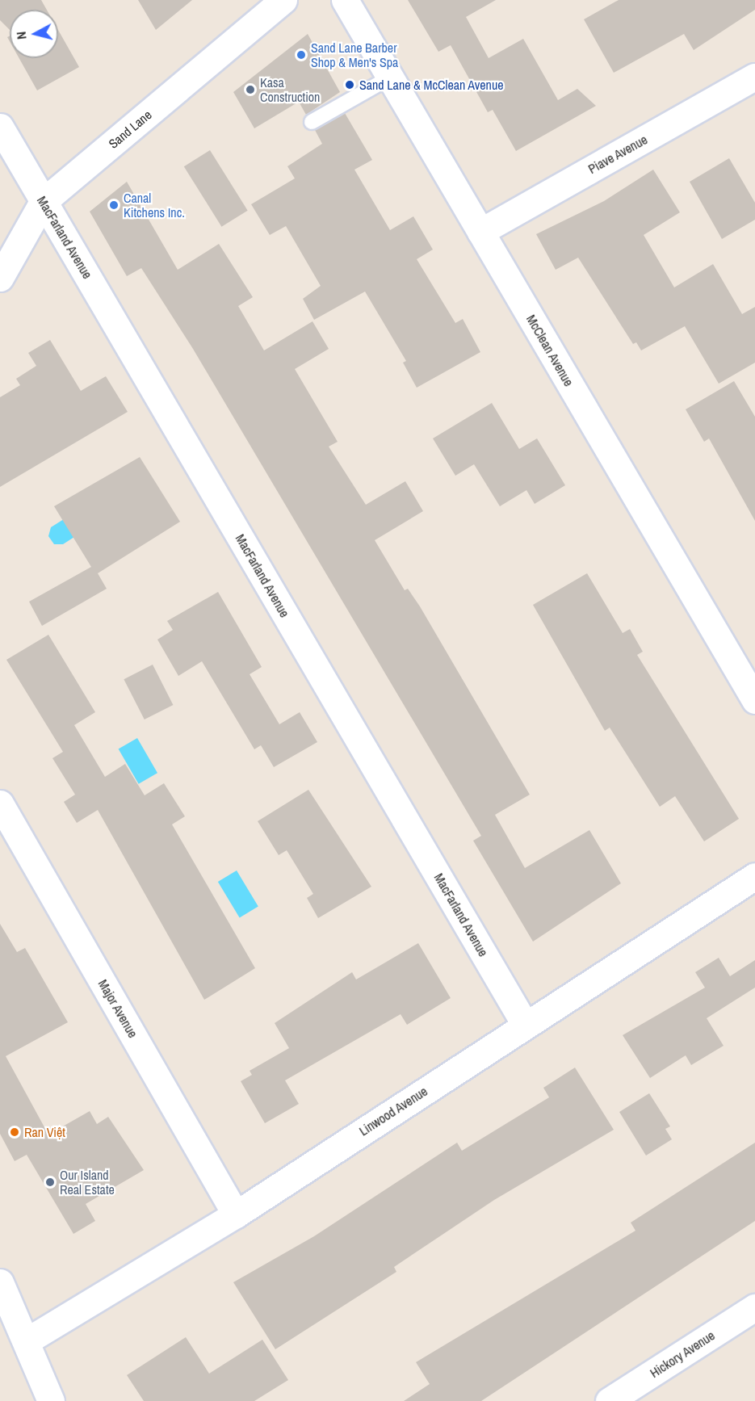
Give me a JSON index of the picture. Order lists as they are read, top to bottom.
{
  "streets": {
    "street": [
      "Sand Lane",
      "Piave Avenue",
      "MacFarland Avenue",
      "McClean Avenue",
      "Major Avenue",
      "Linwood Avenue",
      "Hickory Avenue"
    ]
  },
  "crossings": [
    ["Sand Lane", "MacFarland Avenue"],
    ["Piave Avenue", "McClean Avenue"],
    ["MacFarland Avenue", "Linwood Avenue"],
    ["Major Avenue", "Linwood Avenue"]
  ],
  "places": [
    "Sand Lane Barber Shop & Men's Spa",
    "Sand Lane & McClean Avenue",
    "Kasa Construction",
    "Canal Kitchens Inc.",
    "Ran Việt",
    "Our Island Real Estate"
  ],
  "north": "left"
}
